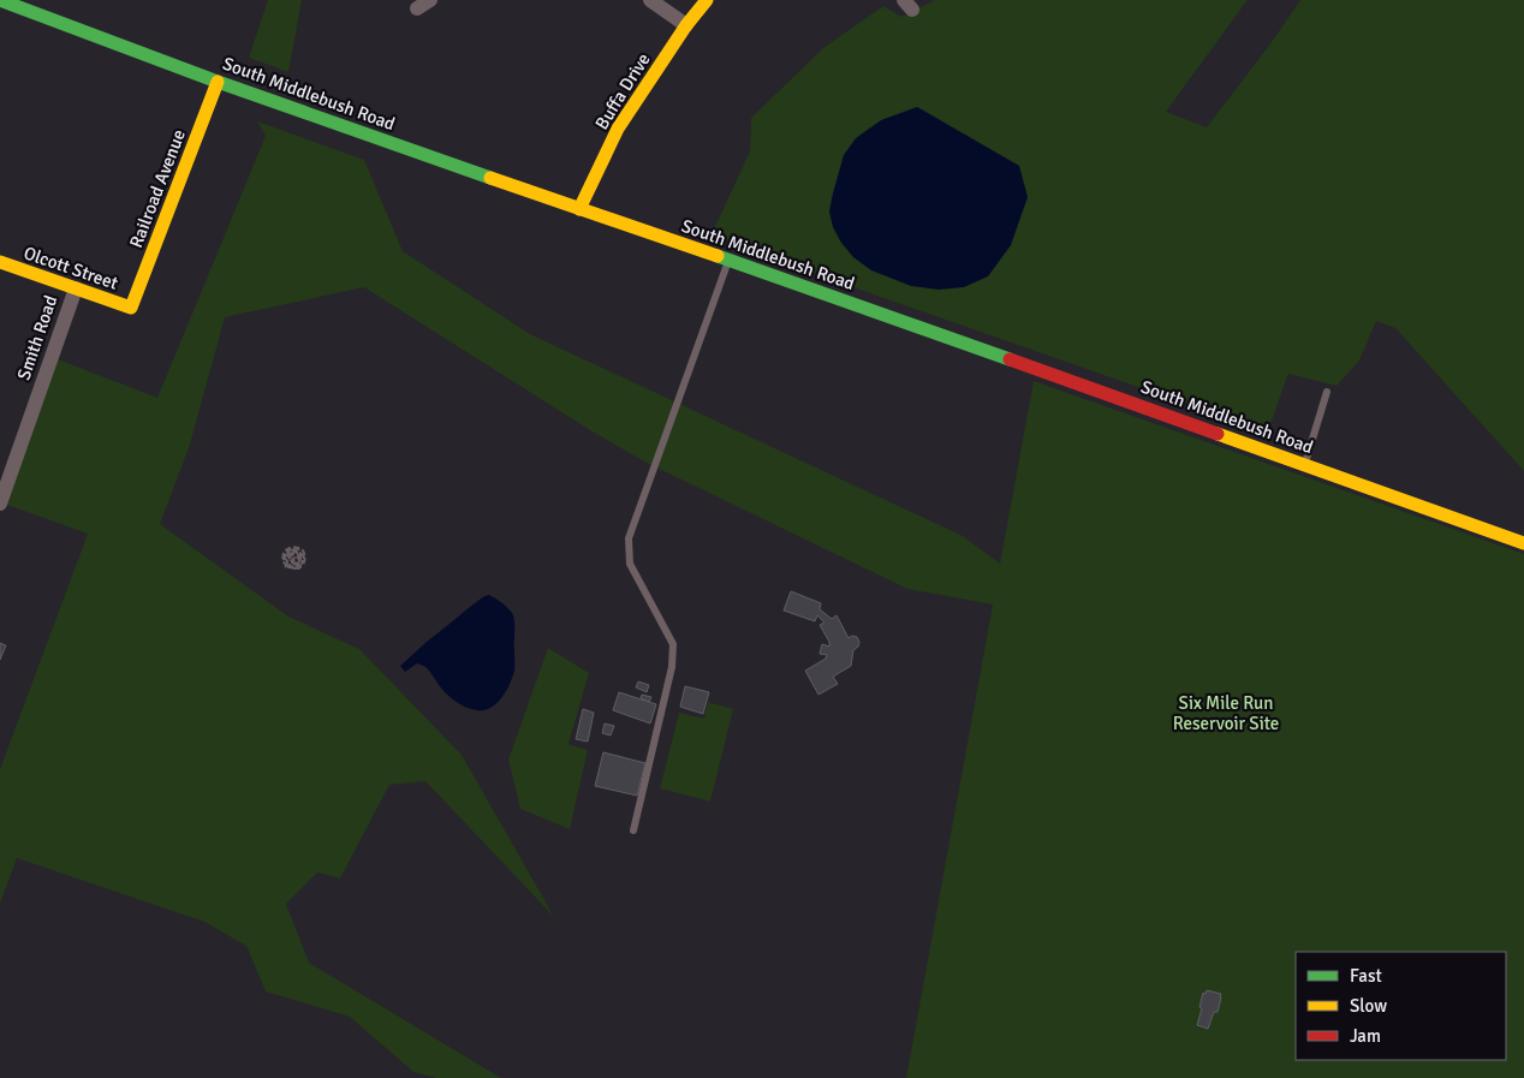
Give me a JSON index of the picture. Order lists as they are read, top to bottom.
{
  "streets": {
    "street": [
      "Buffa Drive",
      "South Middlebush Road",
      "Railroad Avenue",
      "Olcott Street",
      "Smith Road"
    ]
  },
  "crossings": [
    ["Buffa Drive", "South Middlebush Road"],
    ["South Middlebush Road", "Railroad Avenue"],
    ["Railroad Avenue", "Olcott Street"],
    ["Olcott Street", "Smith Road"]
  ],
  "parks": ["Six Mile Run Reservoir Site"],
  "legend": ["Fast", "Slow", "Jam"]
}
